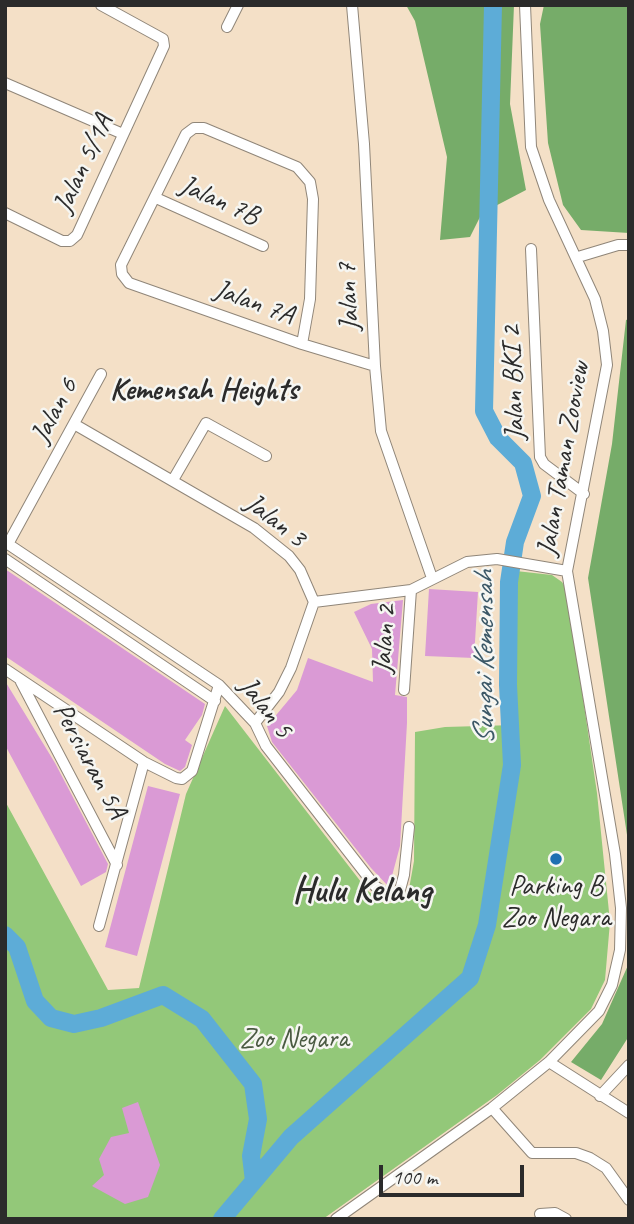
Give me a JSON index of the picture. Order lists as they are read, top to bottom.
{
  "streets": {
    "street": [
      "Jalan 5/1A",
      "Jalan 7B",
      "Jalan 7",
      "Jalan 7A",
      "Jalan BKI 2",
      "Jalan 6",
      "Jalan Taman Zooview",
      "Jalan 3",
      "Jalan 2",
      "Jalan 5",
      "Persiaran 5A"
    ]
  },
  "crossings": [
    ["Jalan 7B", "Jalan 7A"],
    ["Jalan 7", "Jalan 7A"],
    ["Jalan BKI 2", "Jalan Taman Zooview"],
    ["Jalan 6", "Jalan 3"],
    ["Jalan 6", "Jalan 5"],
    ["Jalan 5", "Persiaran 5A"]
  ],
  "districts": ["Kemensah Heights", "Hulu Kelang"],
  "water": ["Sungai Kemensah"],
  "parks": ["Zoo Negara"],
  "places": ["Parking B Zoo Negara"],
  "scale_bar": "100 m"
}
